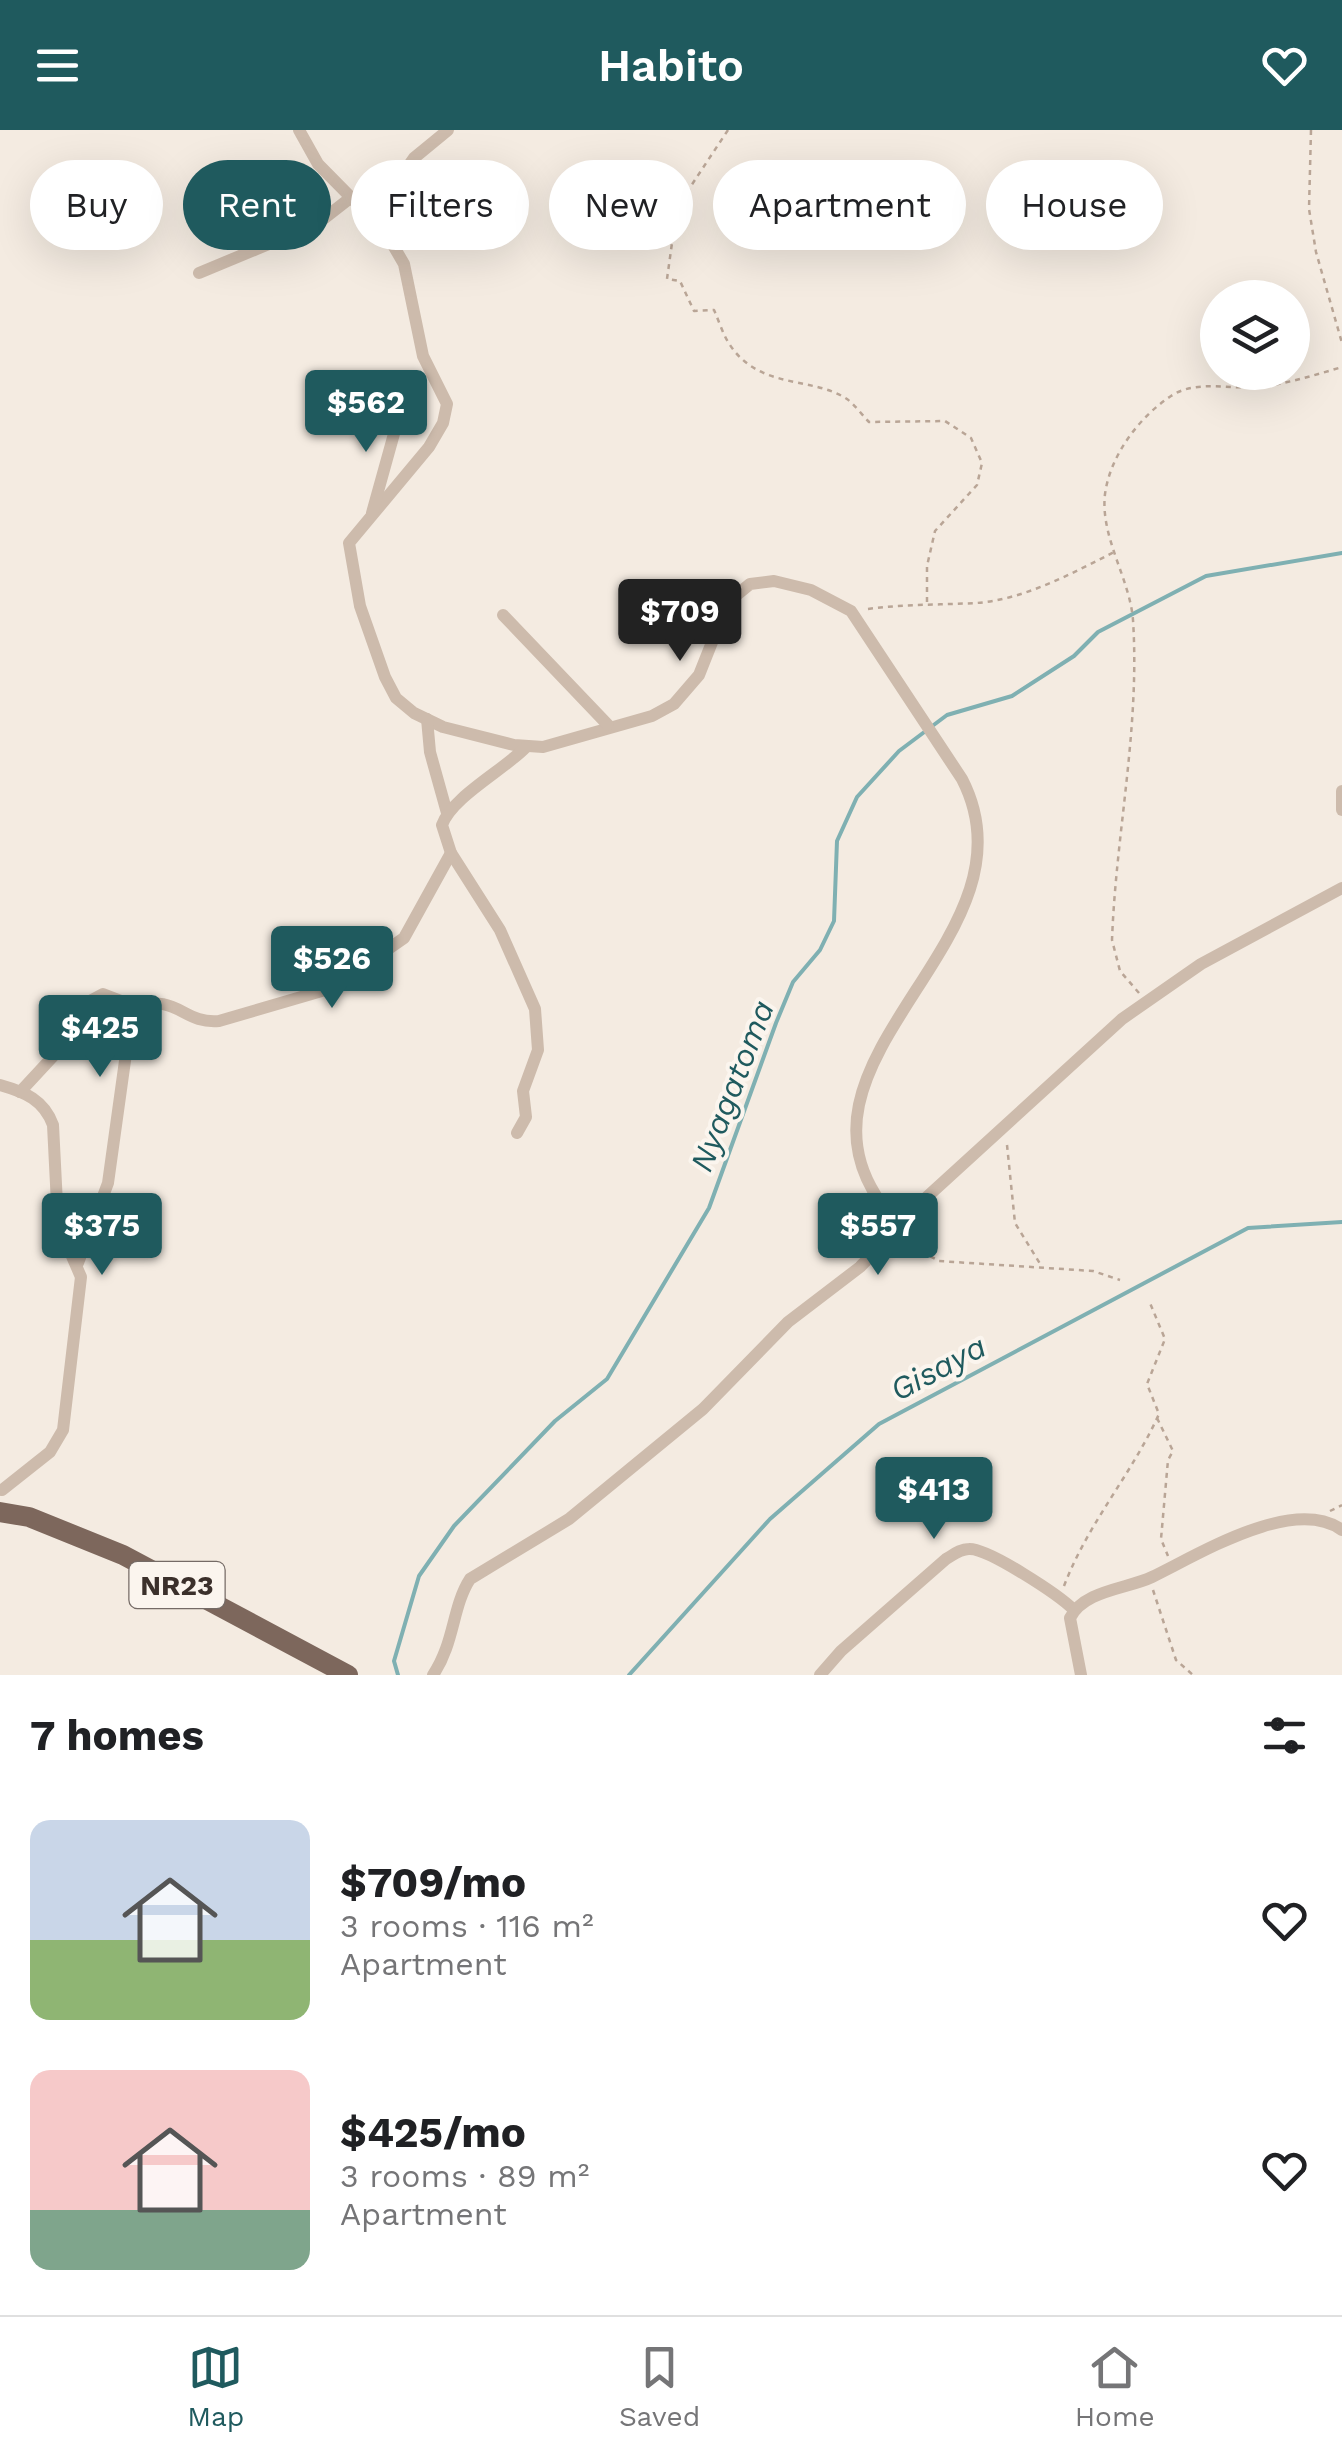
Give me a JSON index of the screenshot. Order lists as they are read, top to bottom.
{
  "streets": {
    "main road": ["NR23"]
  },
  "water": ["Nyagatoma", "Gisaya"],
  "page": {
    "header": "Habito",
    "chip": [
      "Buy",
      "Rent",
      "Filters",
      "New",
      "Apartment",
      "House"
    ],
    "price": [
      "$562",
      "$709",
      "$526",
      "$425",
      "$375",
      "$557",
      "$413"
    ],
    "heading": "7 homes",
    "list": [
      {
        "name": "$709/mo",
        "note": "3 rooms · 116 m² · Apartment"
      },
      {
        "name": "$425/mo",
        "note": "3 rooms · 89 m² · Apartment"
      }
    ],
    "tabs": ["Map", "Saved", "Home"]
  }
}
